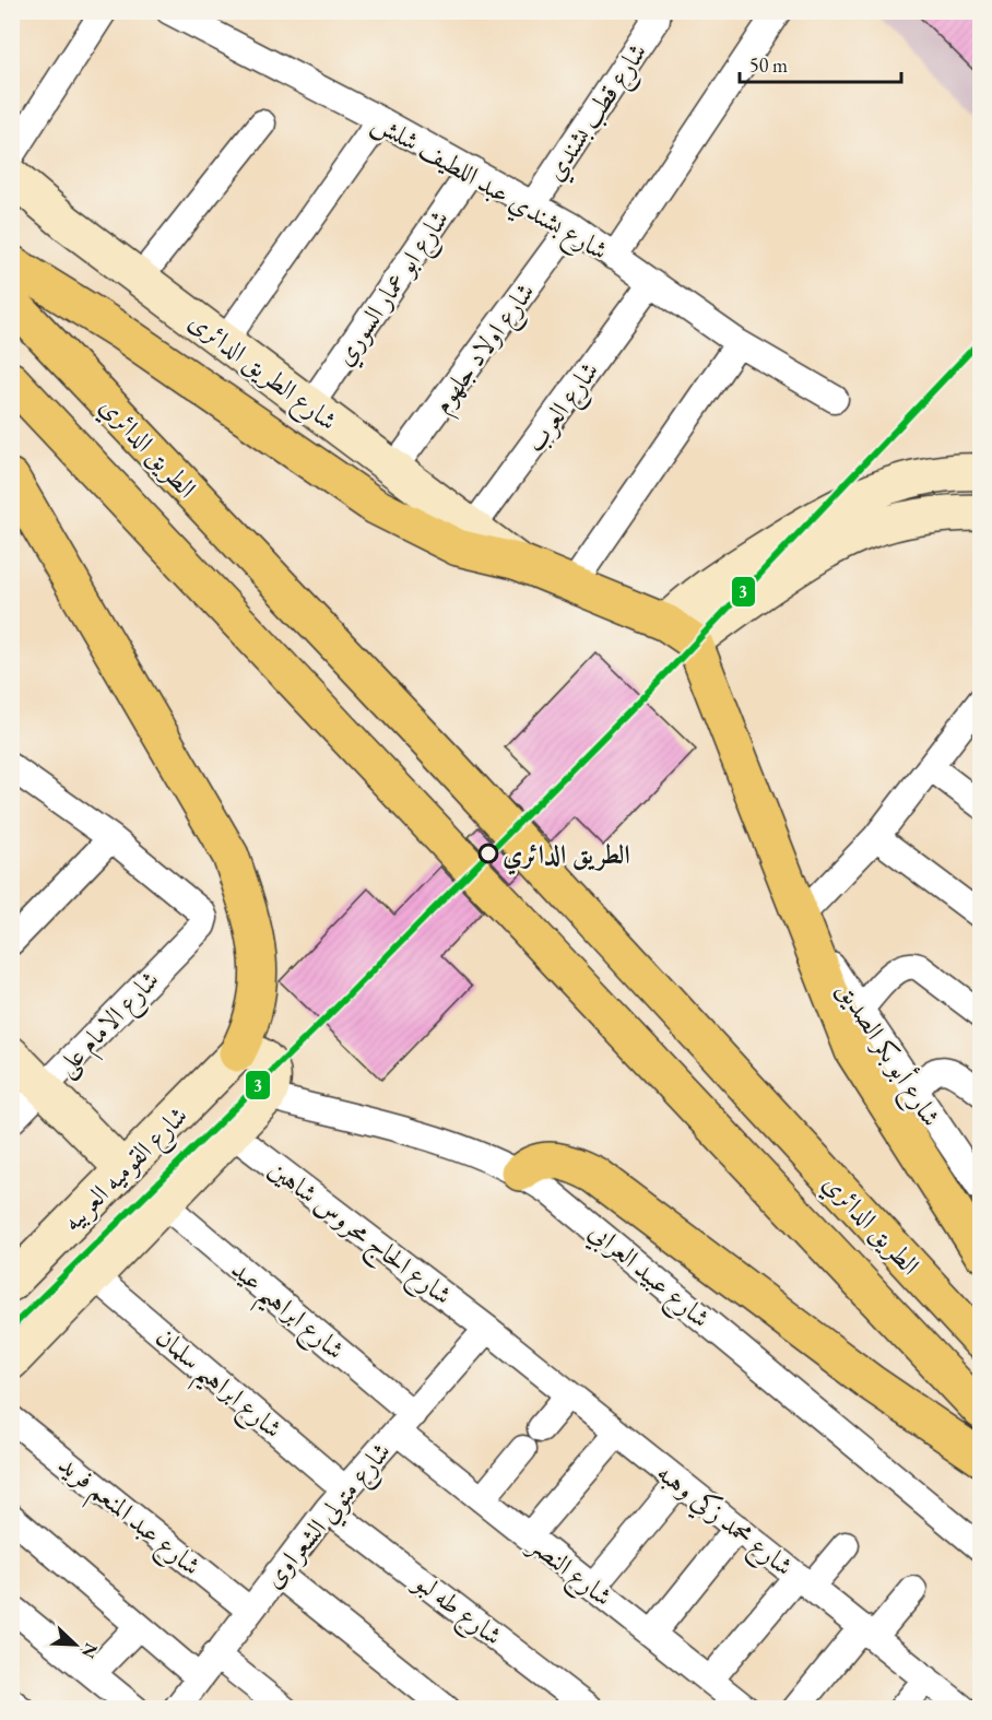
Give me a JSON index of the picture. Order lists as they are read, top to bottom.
{
  "streets": {
    "highway": ["الطريق الدائري"],
    "street": [
      "شارع قطب بشندي",
      "شارع بشندي عبد اللطيف شلش",
      "شارع ابو عمار السوري",
      "شارع اولاد جلهوم",
      "شارع الطريق الدائرى",
      "شارع العرب",
      "شارع الامام على",
      "شارع أبو بكر الصديق",
      "شارع القوميه العربيه",
      "شارع الحاج محروس شاهين",
      "شارع عبيد العرابي",
      "شارع ابراهيم عيد",
      "شارع ابراهيم سلمان",
      "شارع عبد المنعم فريد",
      "شارع متولي الشعراوى",
      "شارع محمد زكي وهبه",
      "شارع النصر",
      "شارع طه لبو"
    ]
  },
  "crossings": [
    ["شارع قطب بشندي", "شارع بشندي عبد اللطيف شلش"],
    ["شارع بشندي عبد اللطيف شلش", "شارع ابو عمار السوري"],
    ["شارع بشندي عبد اللطيف شلش", "شارع اولاد جلهوم"],
    ["شارع بشندي عبد اللطيف شلش", "شارع العرب"],
    ["شارع ابو عمار السوري", "شارع الطريق الدائرى"],
    ["شارع اولاد جلهوم", "شارع الطريق الدائرى"],
    ["شارع الطريق الدائرى", "شارع العرب"],
    ["شارع القوميه العربيه", "شارع الحاج محروس شاهين"],
    ["شارع القوميه العربيه", "شارع عبيد العرابي"],
    ["شارع القوميه العربيه", "شارع ابراهيم عيد"],
    ["شارع القوميه العربيه", "شارع ابراهيم سلمان"],
    ["شارع الحاج محروس شاهين", "شارع متولي الشعراوى"],
    ["شارع الحاج محروس شاهين", "شارع محمد زكي وهبه"],
    ["شارع ابراهيم عيد", "شارع متولي الشعراوى"],
    ["شارع ابراهيم عيد", "شارع النصر"],
    ["شارع ابراهيم سلمان", "شارع متولي الشعراوى"],
    ["شارع عبد المنعم فريد", "شارع متولي الشعراوى"],
    ["شارع متولي الشعراوى", "شارع محمد زكي وهبه"],
    ["شارع متولي الشعراوى", "شارع النصر"],
    ["شارع متولي الشعراوى", "شارع طه لبو"]
  ],
  "places": ["الطريق الدائري"],
  "lines": ["transit line 3"],
  "scale_bar": "50 m",
  "north": "bottom right"
}
